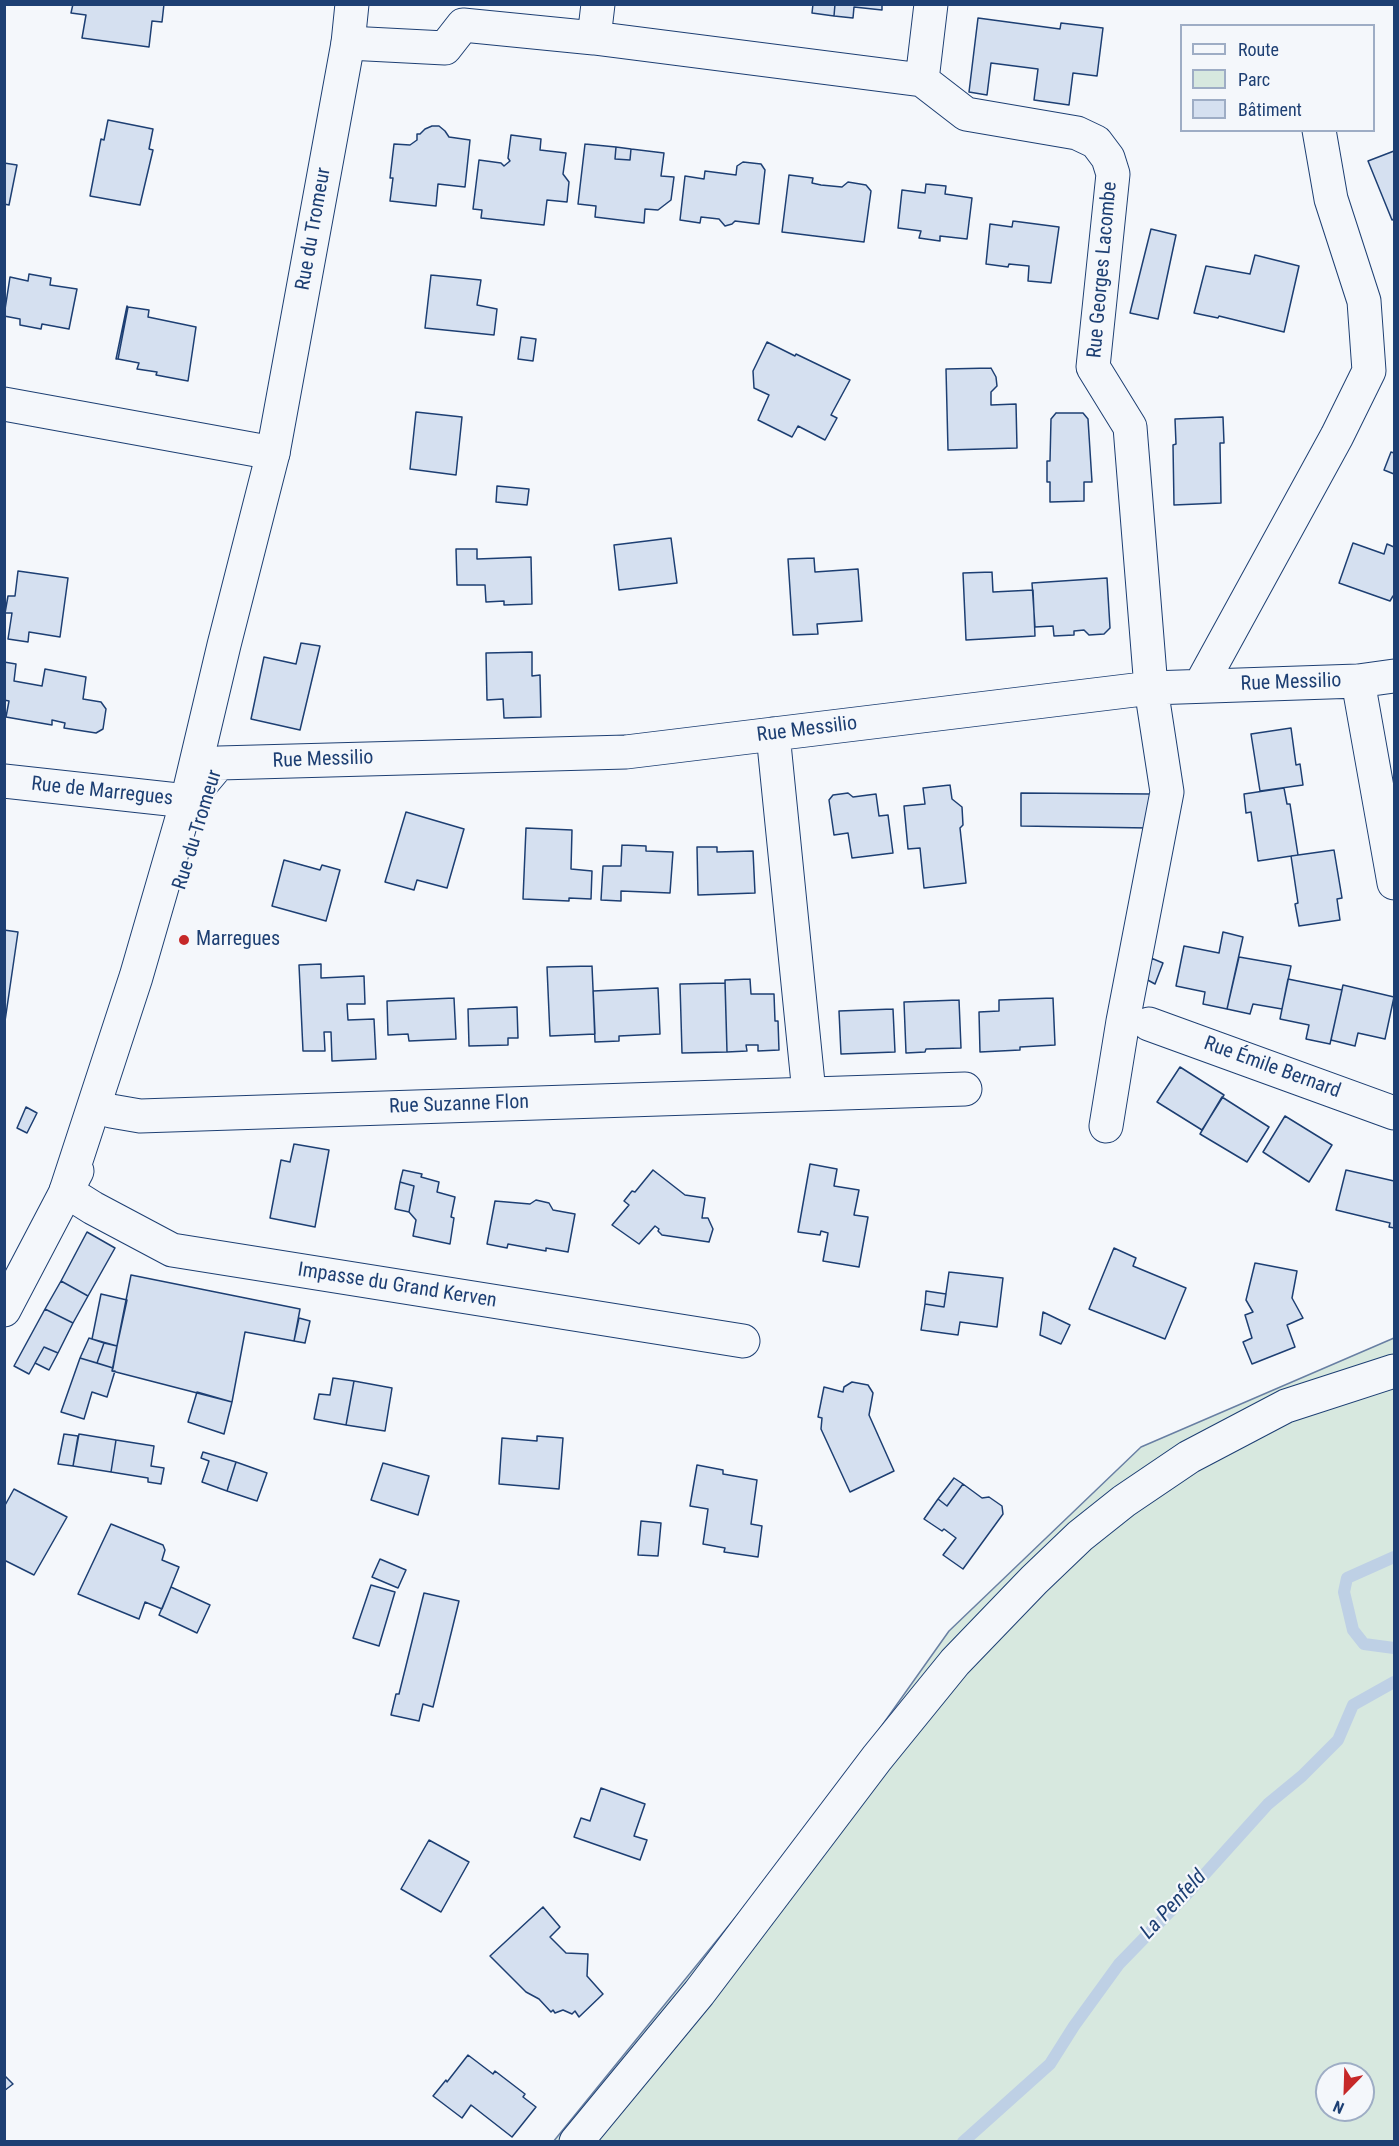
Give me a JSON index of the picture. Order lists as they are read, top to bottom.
{
  "streets": {
    "street": [
      "Rue du Tromeur",
      "Rue Georges Lacombe",
      "Rue Messilio",
      "Rue de Marregues",
      "Rue Émile Bernard",
      "Rue Suzanne Flon",
      "Impasse du Grand Kerven"
    ]
  },
  "crossings": [
    ["Rue du Tromeur", "Rue Messilio"],
    ["Rue du Tromeur", "Rue de Marregues"],
    ["Rue du Tromeur", "Rue Suzanne Flon"],
    ["Rue du Tromeur", "Impasse du Grand Kerven"],
    ["Rue Georges Lacombe", "Rue Messilio"],
    ["Rue Messilio", "Rue de Marregues"]
  ],
  "water": ["La Penfeld"],
  "places": ["Marregues"],
  "legend": ["Route", "Parc", "Bâtiment"],
  "north": "bottom left"
}
